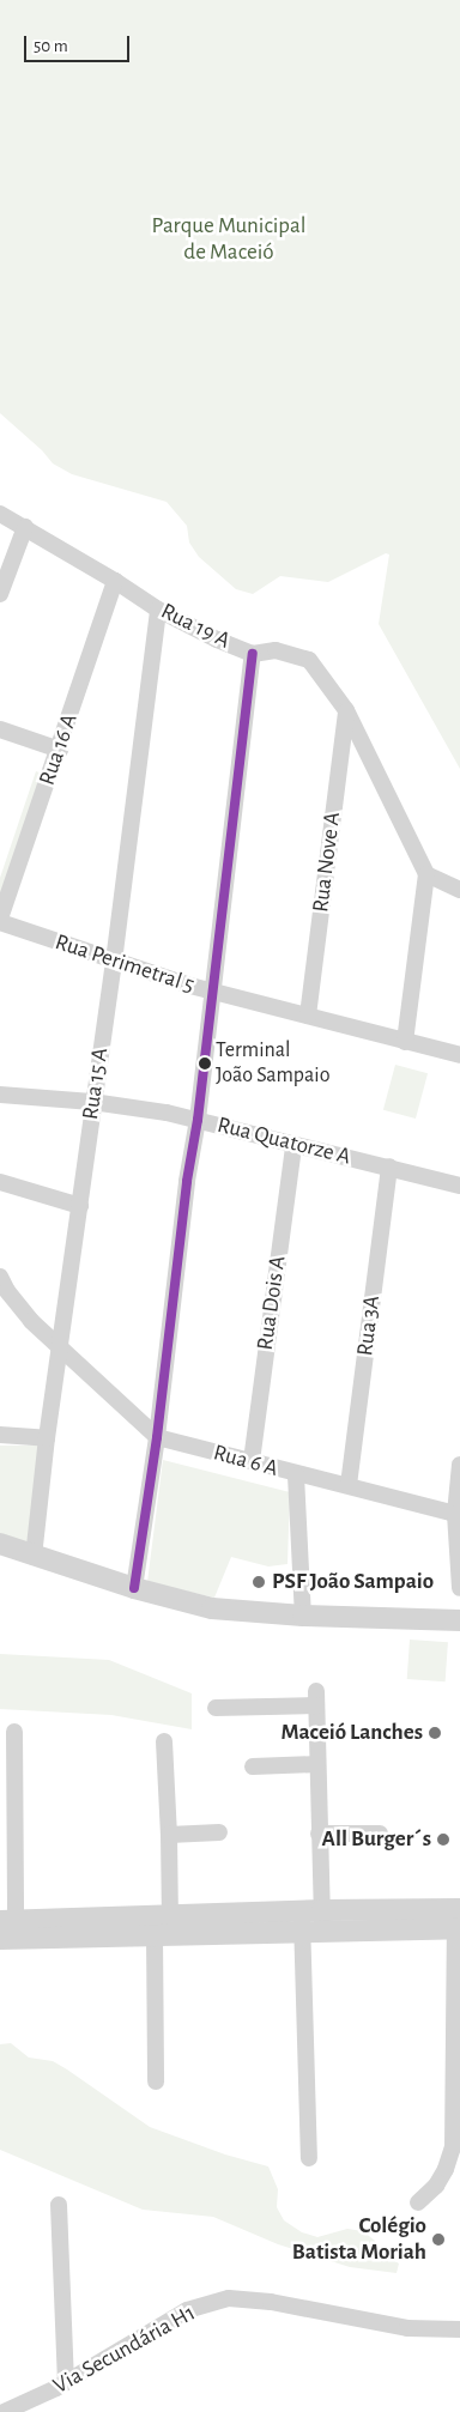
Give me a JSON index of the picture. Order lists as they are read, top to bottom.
{
  "streets": {
    "street": [
      "Rua 19 A",
      "Rua 16 A",
      "Rua Nove A",
      "Rua Perimetral 5",
      "Rua 15 A",
      "Rua Quatorze A",
      "Rua Dois A",
      "Rua 3A",
      "Rua 6 A",
      "Via Secundária H1"
    ]
  },
  "crossings": [
    ["Rua 19 A", "Rua 16 A"],
    ["Rua 19 A", "Rua Nove A"],
    ["Rua 19 A", "Rua 15 A"],
    ["Rua 16 A", "Rua Perimetral 5"],
    ["Rua Nove A", "Rua Perimetral 5"],
    ["Rua Perimetral 5", "Rua 15 A"],
    ["Rua 15 A", "Rua Quatorze A"],
    ["Rua 15 A", "Rua 6 A"],
    ["Rua Quatorze A", "Rua Dois A"],
    ["Rua Quatorze A", "Rua 3A"],
    ["Rua Dois A", "Rua 6 A"],
    ["Rua 3A", "Rua 6 A"]
  ],
  "parks": ["Parque Municipal de Maceió"],
  "places": [
    "Terminal João Sampaio",
    "PSF João Sampaio",
    "Maceió Lanches",
    "All Burger´s",
    "Colégio Batista Moriah"
  ],
  "scale_bar": "50 m"
}
